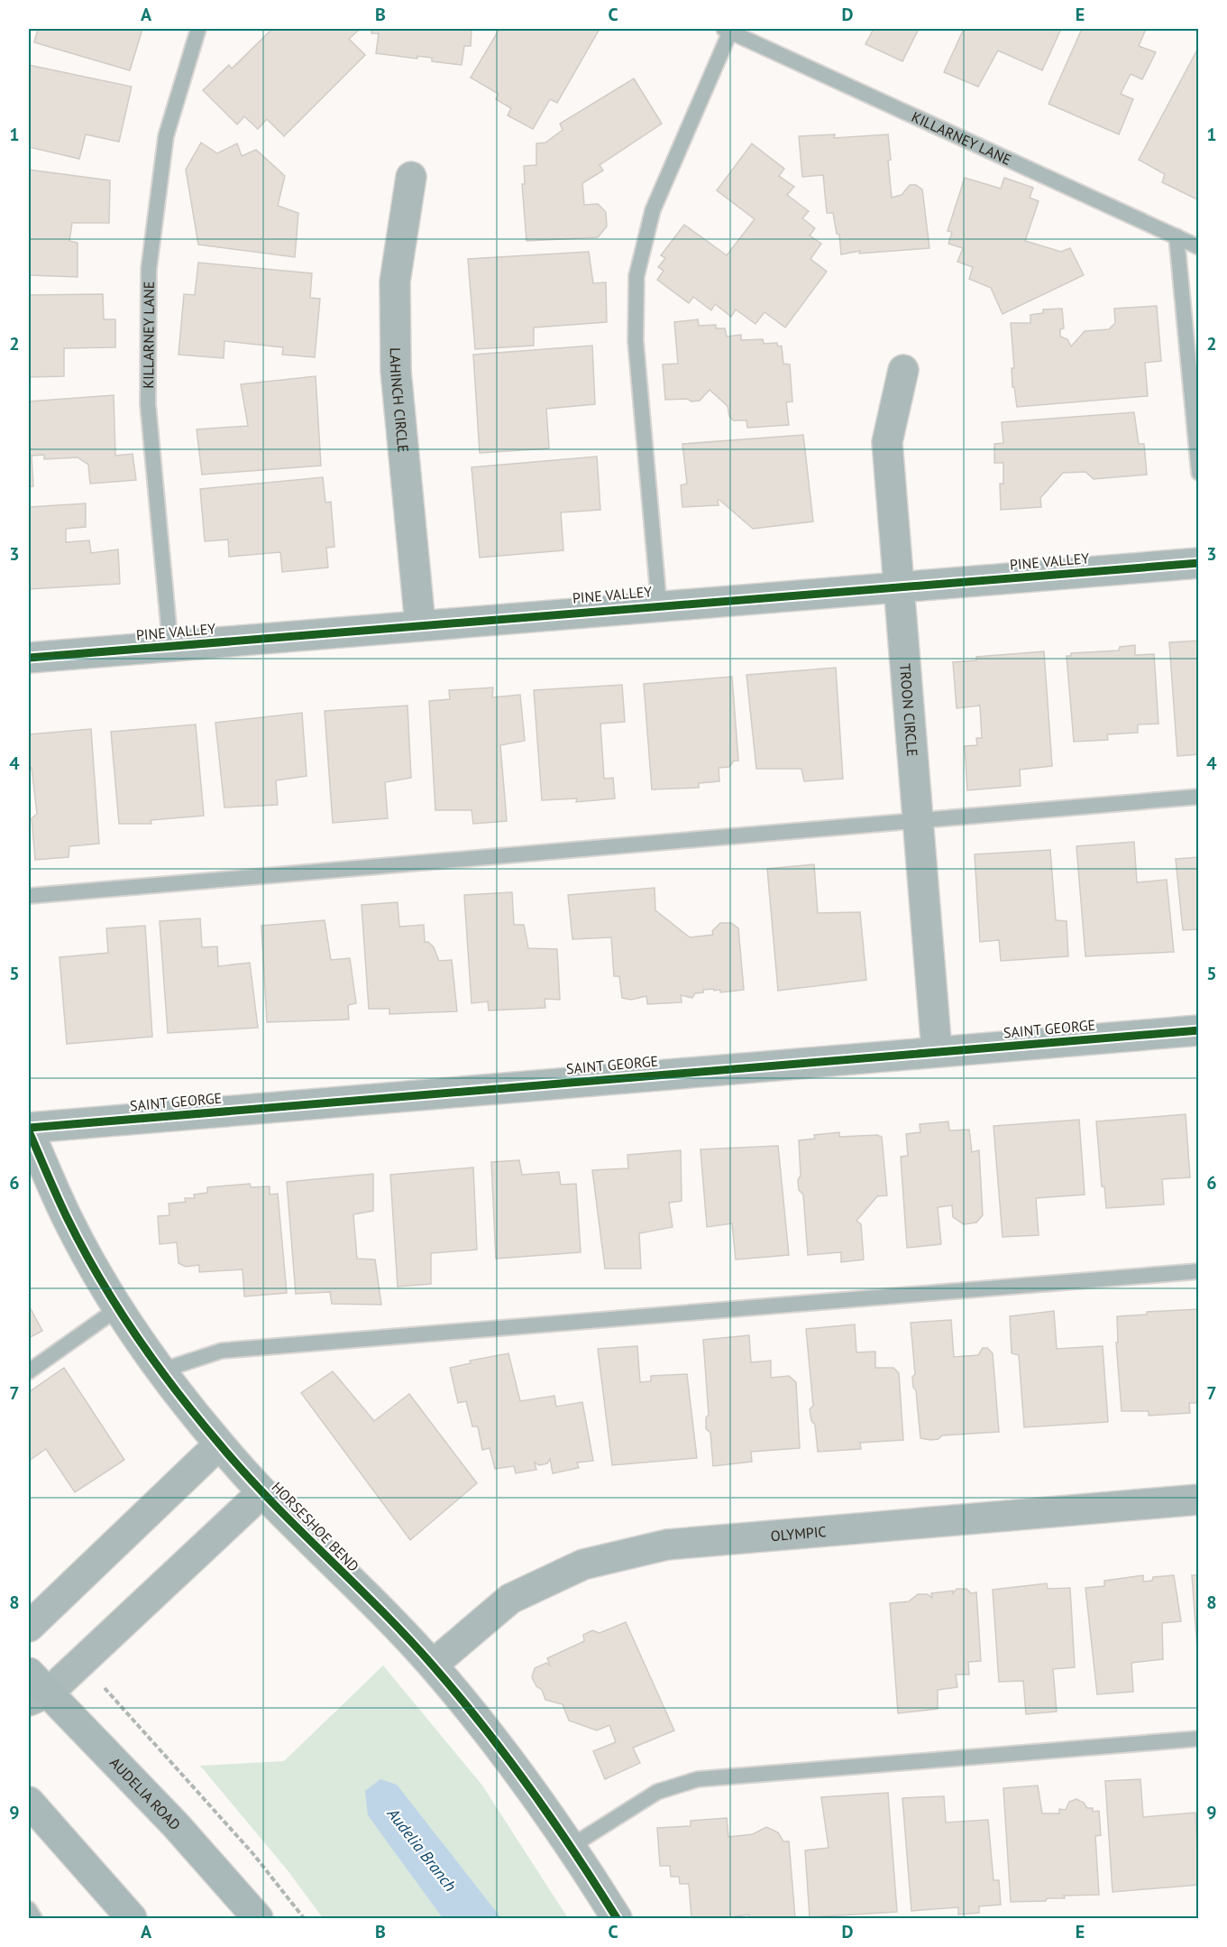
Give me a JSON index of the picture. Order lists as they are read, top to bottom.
{
  "streets": {
    "main road": ["AUDELIA ROAD"],
    "street": [
      "LAHINCH CIRCLE",
      "PINE VALLEY",
      "TROON CIRCLE",
      "SAINT GEORGE",
      "HORSESHOE BEND",
      "OLYMPIC"
    ],
    "lane": ["KILLARNEY LANE"]
  },
  "crossings": [
    ["KILLARNEY LANE", "PINE VALLEY"],
    ["LAHINCH CIRCLE", "PINE VALLEY"],
    ["PINE VALLEY", "TROON CIRCLE"],
    ["TROON CIRCLE", "SAINT GEORGE"],
    ["SAINT GEORGE", "HORSESHOE BEND"],
    ["HORSESHOE BEND", "OLYMPIC"],
    ["HORSESHOE BEND", "AUDELIA ROAD"]
  ],
  "water": ["Audelia Branch"],
  "grid": {
    "columns": [
      "A",
      "B",
      "C",
      "D",
      "E"
    ],
    "rows": [
      "1",
      "2",
      "3",
      "4",
      "5",
      "6",
      "7",
      "8",
      "9"
    ]
  }
}
